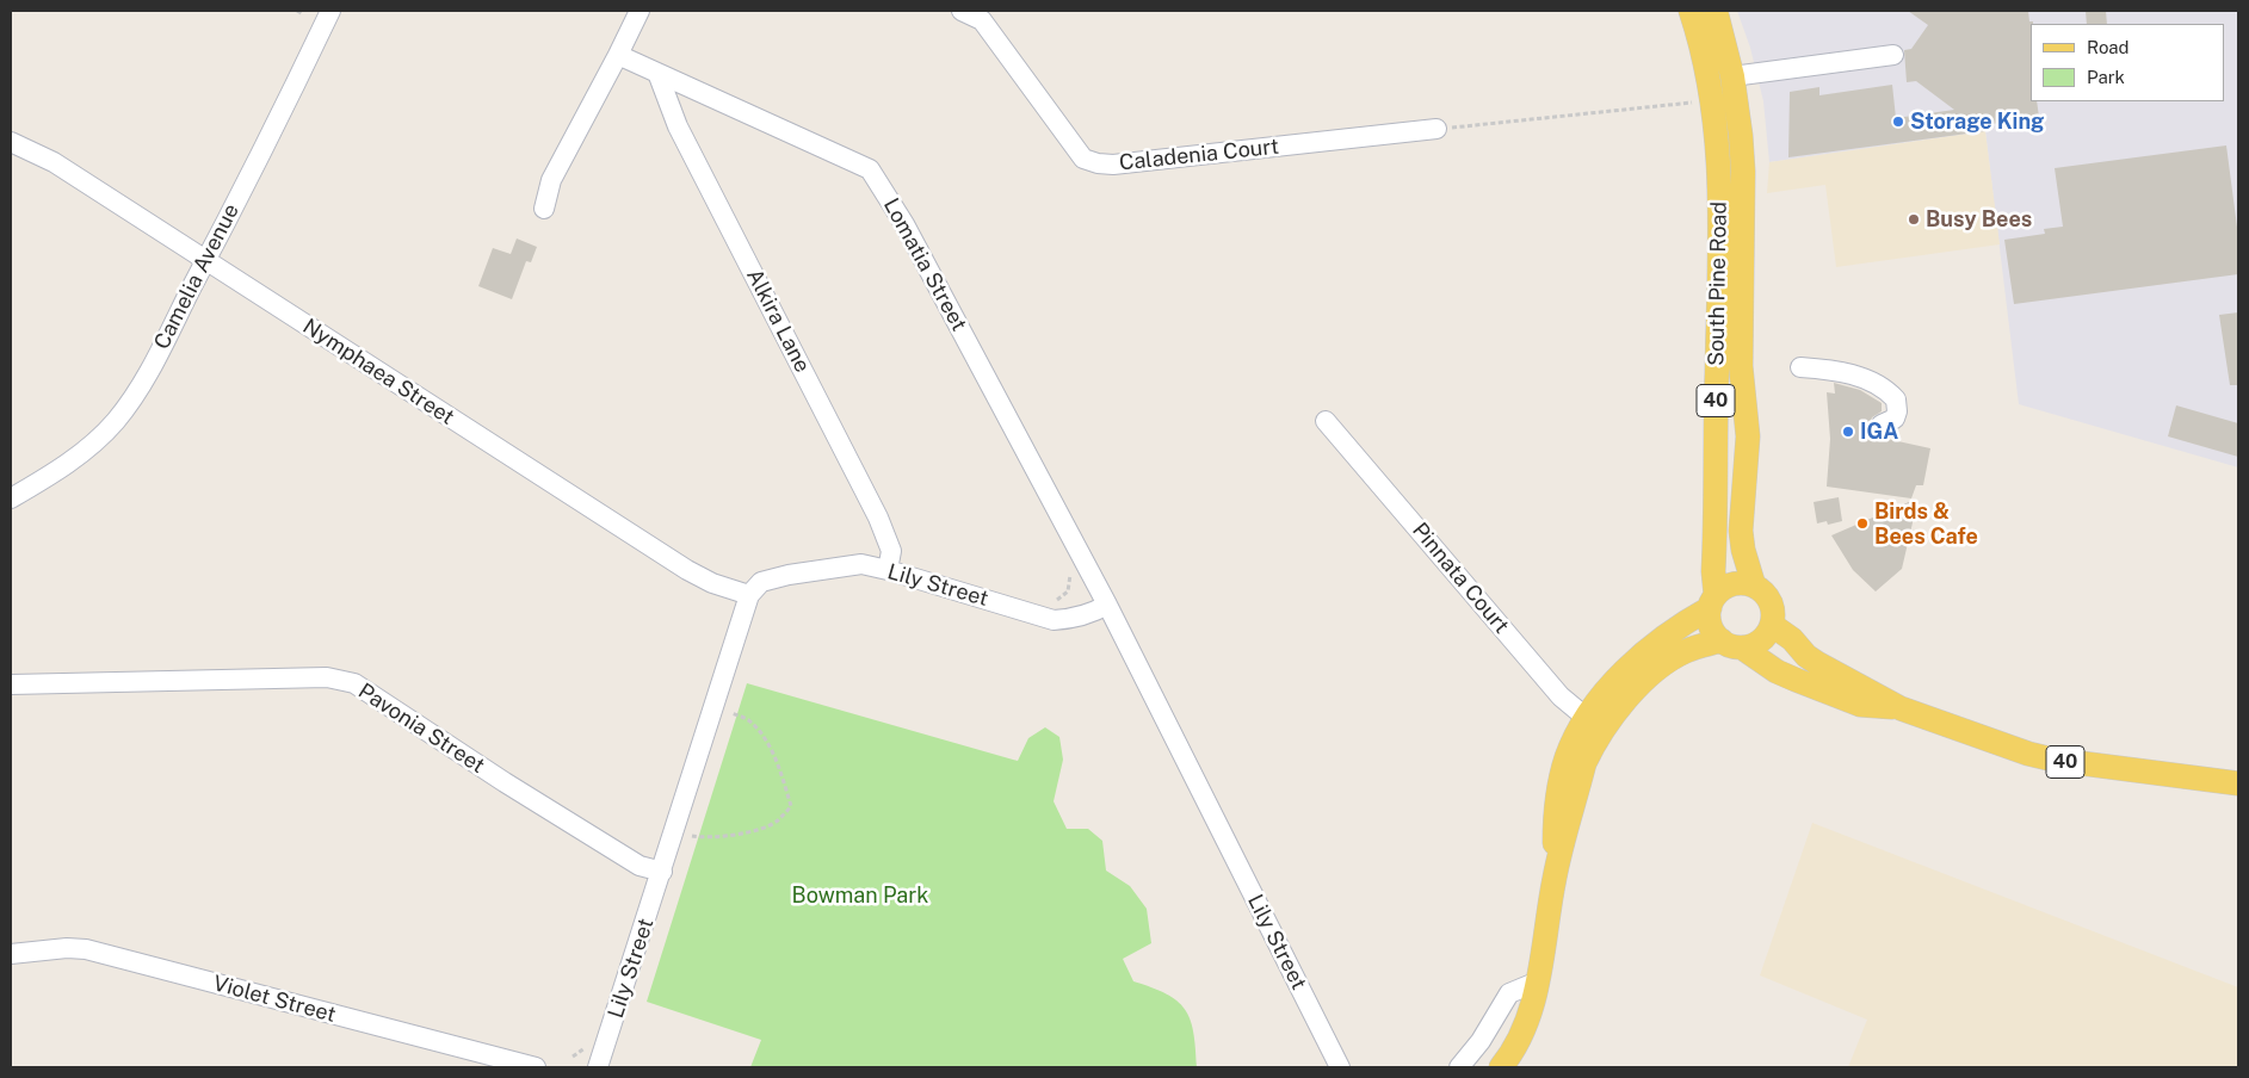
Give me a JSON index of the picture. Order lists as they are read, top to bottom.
{
  "streets": {
    "main road": ["South Pine Road", "40"],
    "street": [
      "Caladenia Court",
      "Lomatia Street",
      "Camelia Avenue",
      "Alkira Lane",
      "Nymphaea Street",
      "Pinnata Court",
      "Lily Street",
      "Pavonia Street",
      "Violet Street"
    ]
  },
  "crossings": [
    ["Lomatia Street", "Alkira Lane"],
    ["Lomatia Street", "Lily Street"],
    ["Camelia Avenue", "Nymphaea Street"],
    ["South Pine Road", "40"],
    ["Alkira Lane", "Lily Street"],
    ["Nymphaea Street", "Lily Street"],
    ["Lily Street", "Pavonia Street"]
  ],
  "parks": ["Bowman Park"],
  "places": [
    "Storage King",
    "Busy Bees",
    "IGA",
    "Birds & Bees Cafe"
  ],
  "legend": ["Road", "Park"]
}
